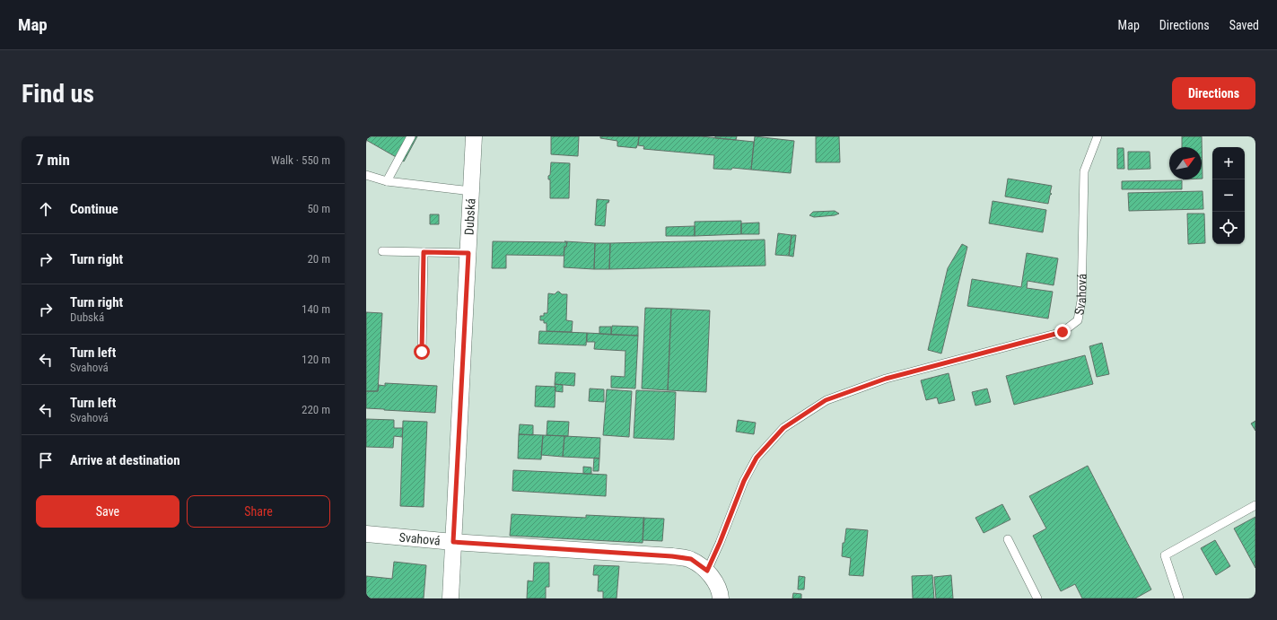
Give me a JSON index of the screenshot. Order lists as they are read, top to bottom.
{
  "streets": {
    "street": ["Dubská", "Svahová"]
  },
  "crossings": [
    ["Dubská", "Svahová"]
  ],
  "north": "top right",
  "page": {
    "header": "Map",
    "nav": ["Map", "Directions", "Saved"],
    "buttons": [
      "Directions",
      ["Save", "Share"]
    ],
    "title": "Find us",
    "heading": ["7 min", "Walk · 550 m"],
    "map_buttons": ["+", "−"],
    "list": [
      ["Continue", "50 m"],
      ["Turn right", "20 m"],
      ["Turn right", "Dubská", "140 m"],
      ["Turn left", "Svahová", "120 m"],
      ["Turn left", "Svahová", "220 m"],
      "Arrive at destination"
    ]
  }
}
